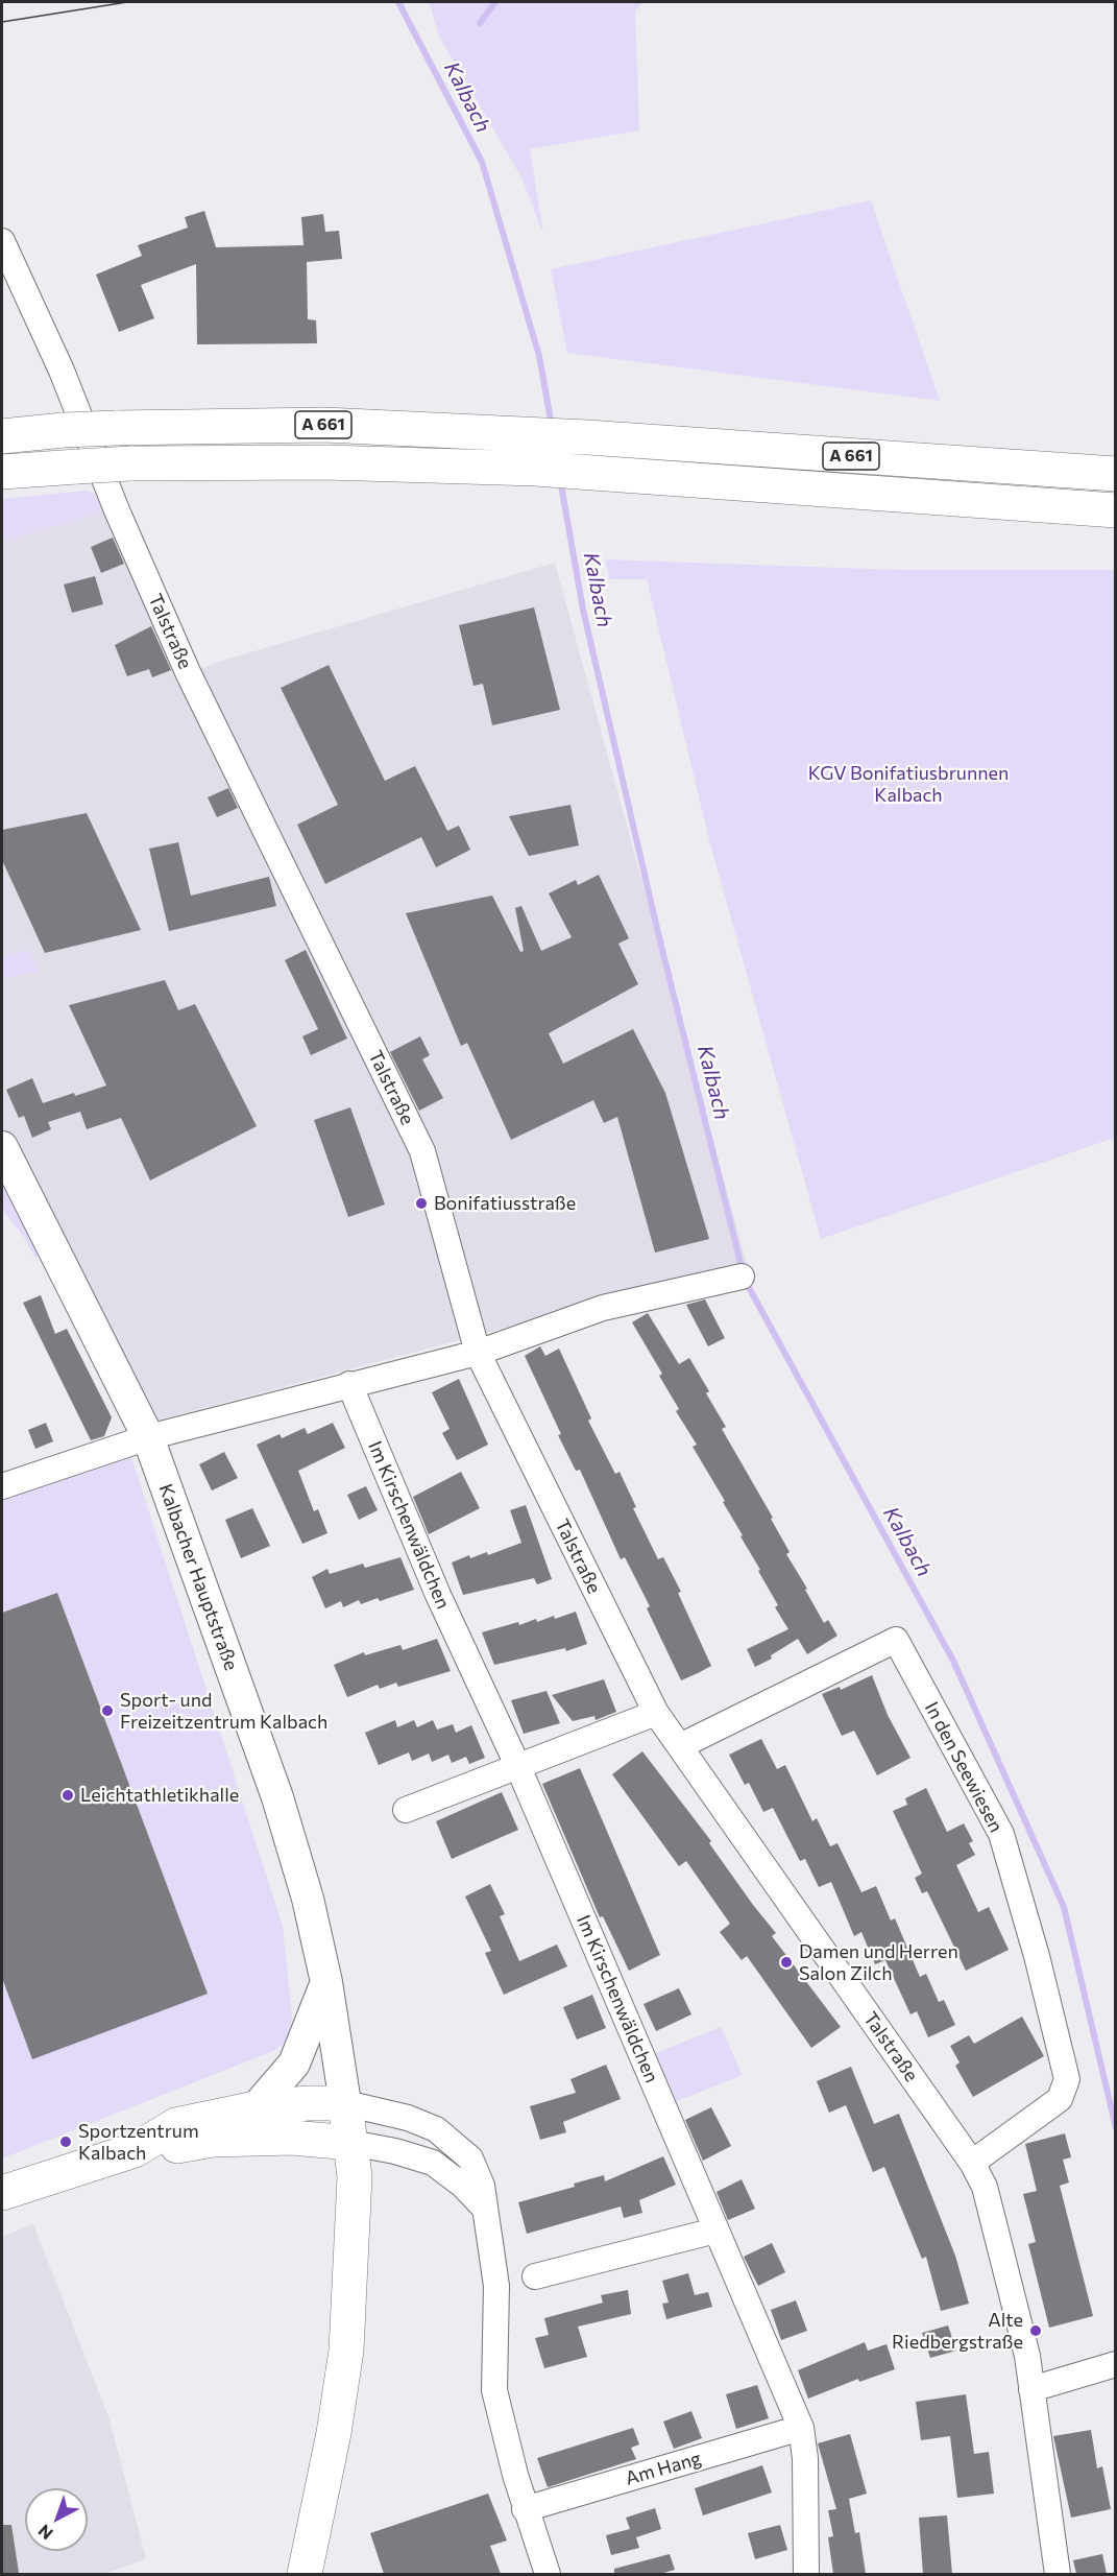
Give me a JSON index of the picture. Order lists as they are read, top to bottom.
{
  "streets": {
    "main road": ["A 661", "Kalbacher Hauptstraße"],
    "street": [
      "Talstraße",
      "Im Kirschenwäldchen",
      "In den Seewiesen",
      "Am Hang"
    ]
  },
  "crossings": [
    ["Talstraße", "In den Seewiesen"],
    ["Im Kirschenwäldchen", "Am Hang"]
  ],
  "water": ["Kalbach"],
  "parks": ["KGV Bonifatiusbrunnen Kalbach"],
  "places": [
    "Bonifatiusstraße",
    "Sport- und Freizeitzentrum Kalbach",
    "Leichtathletikhalle",
    "Damen und Herren Salon Zilch",
    "Sportzentrum Kalbach",
    "Alte Riedbergstraße"
  ],
  "north": "bottom left"
}
